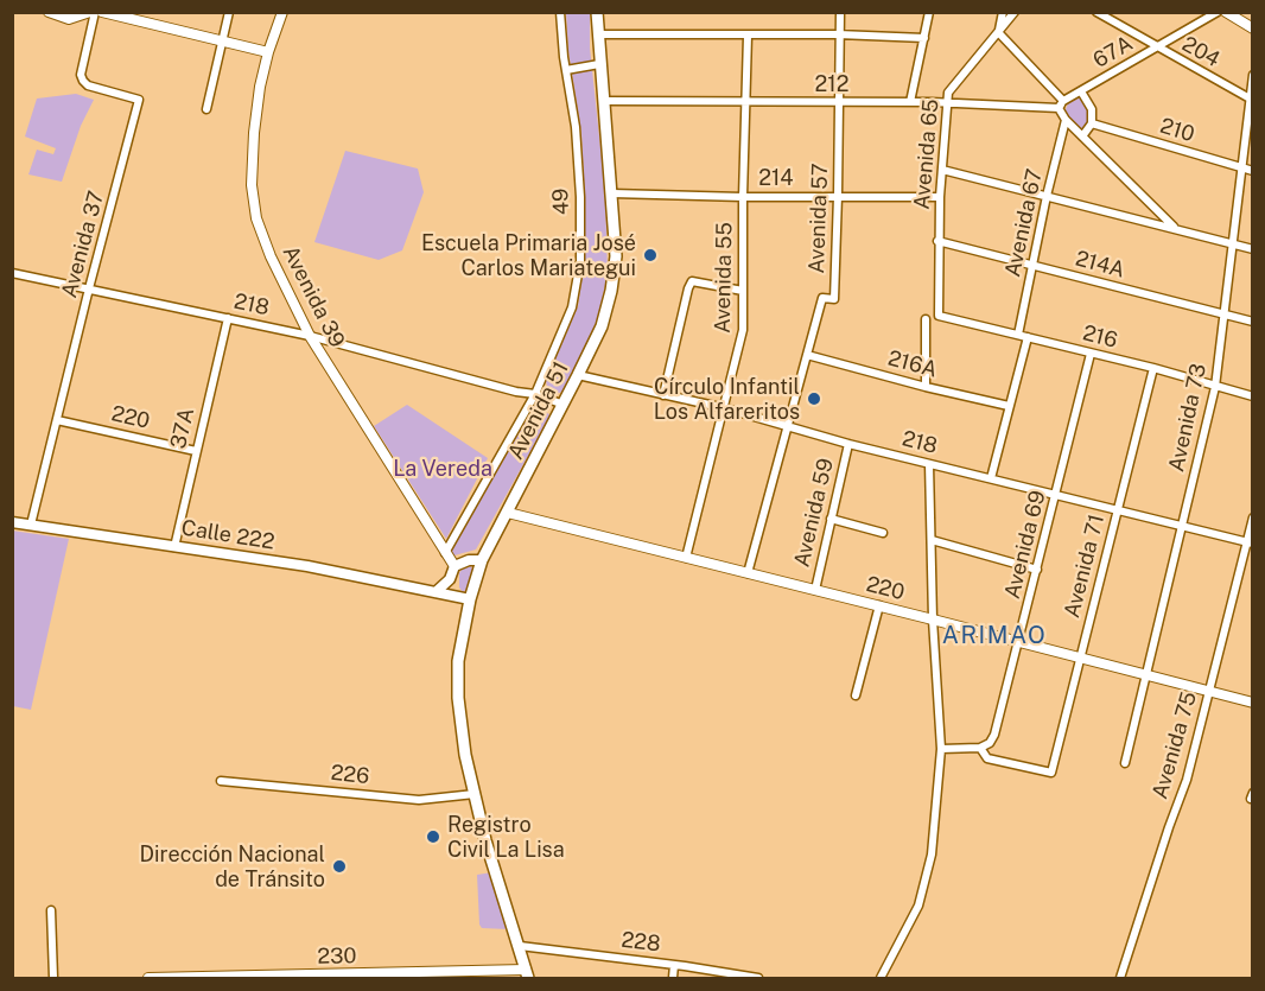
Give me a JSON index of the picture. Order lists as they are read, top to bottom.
{
  "streets": {
    "main road": ["Avenida 51", "Calle 222"],
    "street": [
      "67A",
      "204",
      "212",
      "210",
      "Avenida 65",
      "214",
      "49",
      "Avenida 57",
      "Avenida 67",
      "Avenida 37",
      "214A",
      "Avenida 55",
      "Avenida 39",
      "218",
      "216",
      "216A",
      "220",
      "Avenida 73",
      "37A",
      "Avenida 59",
      "Avenida 69",
      "Avenida 71",
      "Avenida 75",
      "226",
      "228",
      "230"
    ]
  },
  "crossings": [
    ["67A", "204"],
    ["67A", "212"],
    ["204", "Avenida 73"],
    ["212", "Avenida 65"],
    ["212", "Avenida 57"],
    ["212", "Avenida 55"],
    ["212", "Avenida 51"],
    ["210", "Avenida 73"],
    ["Avenida 65", "214"],
    ["Avenida 65", "214A"],
    ["Avenida 65", "216"],
    ["214", "Avenida 57"],
    ["214", "Avenida 55"],
    ["214", "Avenida 51"],
    ["49", "Avenida 39"],
    ["49", "218"],
    ["Avenida 57", "218"],
    ["Avenida 57", "216A"],
    ["Avenida 57", "220"],
    ["Avenida 67", "214A"],
    ["Avenida 67", "216"],
    ["Avenida 37", "218"],
    ["Avenida 37", "220"],
    ["Avenida 37", "Calle 222"],
    ["214A", "Avenida 73"],
    ["Avenida 55", "218"],
    ["Avenida 55", "220"],
    ["Avenida 39", "218"],
    ["218", "Avenida 51"],
    ["218", "Avenida 73"],
    ["218", "37A"],
    ["218", "Avenida 59"],
    ["218", "Avenida 69"],
    ["218", "Avenida 71"],
    ["218", "Avenida 75"],
    ["216", "Avenida 73"],
    ["216", "Avenida 69"],
    ["216", "Avenida 71"],
    ["Avenida 51", "220"],
    ["Avenida 51", "Calle 222"],
    ["Avenida 51", "226"],
    ["Avenida 51", "228"],
    ["Avenida 51", "230"],
    ["220", "Avenida 73"],
    ["220", "37A"],
    ["220", "Avenida 59"],
    ["220", "Avenida 69"],
    ["220", "Avenida 71"],
    ["220", "Avenida 75"],
    ["37A", "Calle 222"],
    ["Avenida 69", "Avenida 71"]
  ],
  "districts": ["ARIMAO"],
  "parks": ["La Vereda"],
  "places": [
    "Escuela Primaria José Carlos Mariategui",
    "Círculo Infantil Los Alfareritos",
    "Registro Civil La Lisa",
    "Dirección Nacional de Tránsito"
  ]
}
